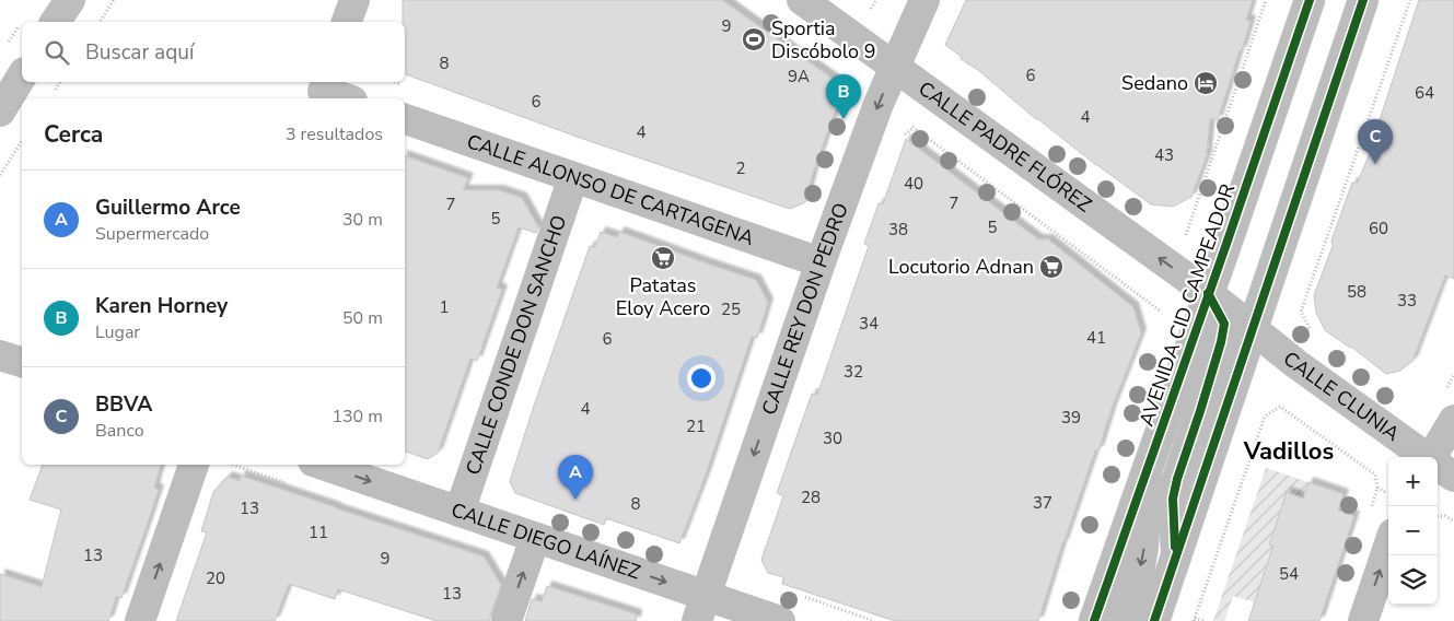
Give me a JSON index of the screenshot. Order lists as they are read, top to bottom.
{
  "streets": {
    "street": [
      "CALLE PADRE FLÓREZ",
      "CALLE ALONSO DE CARTAGENA",
      "AVENIDA CID CAMPEADOR",
      "CALLE REY DON PEDRO",
      "CALLE CONDE DON SANCHO",
      "CALLE CLUNIA",
      "CALLE DIEGO LAÍNEZ"
    ]
  },
  "crossings": [
    ["CALLE PADRE FLÓREZ", "AVENIDA CID CAMPEADOR"],
    ["CALLE PADRE FLÓREZ", "CALLE REY DON PEDRO"],
    ["CALLE PADRE FLÓREZ", "CALLE CLUNIA"],
    ["CALLE ALONSO DE CARTAGENA", "CALLE REY DON PEDRO"],
    ["CALLE ALONSO DE CARTAGENA", "CALLE CONDE DON SANCHO"],
    ["CALLE REY DON PEDRO", "CALLE DIEGO LAÍNEZ"],
    ["CALLE CONDE DON SANCHO", "CALLE DIEGO LAÍNEZ"]
  ],
  "one_way": ["CALLE PADRE FLÓREZ", "CALLE REY DON PEDRO", "CALLE DIEGO LAÍNEZ"],
  "districts": ["Vadillos"],
  "places": {
    "sports": ["Sportia Discóbolo 9"],
    "hotel": ["Sedano"],
    "supermarket": ["Patatas Eloy Acero", "Locutorio Adnan"]
  },
  "house_numbers": [
    "9",
    "8",
    "6",
    "9A",
    "64",
    "6",
    "4",
    "4",
    "43",
    "2",
    "40",
    "7",
    "7",
    "5",
    "5",
    "60",
    "38",
    "58",
    "33",
    "1",
    "25",
    "34",
    "41",
    "6",
    "32",
    "4",
    "39",
    "21",
    "30",
    "28",
    "37",
    "8",
    "13",
    "11",
    "13",
    "9",
    "54",
    "20",
    "13"
  ],
  "page": {
    "search": "Buscar aquí",
    "pins": ["B", "C", "A"],
    "heading": ["Cerca", "3 resultados"],
    "list": [
      {
        "mark": "A",
        "name": "Guillermo Arce",
        "note": "Supermercado",
        "value": "30 m"
      },
      {
        "mark": "B",
        "name": "Karen Horney",
        "note": "Lugar",
        "value": "50 m"
      },
      {
        "mark": "C",
        "name": "BBVA",
        "note": "Banco",
        "value": "130 m"
      }
    ],
    "map_buttons": ["+", "−"]
  }
}
